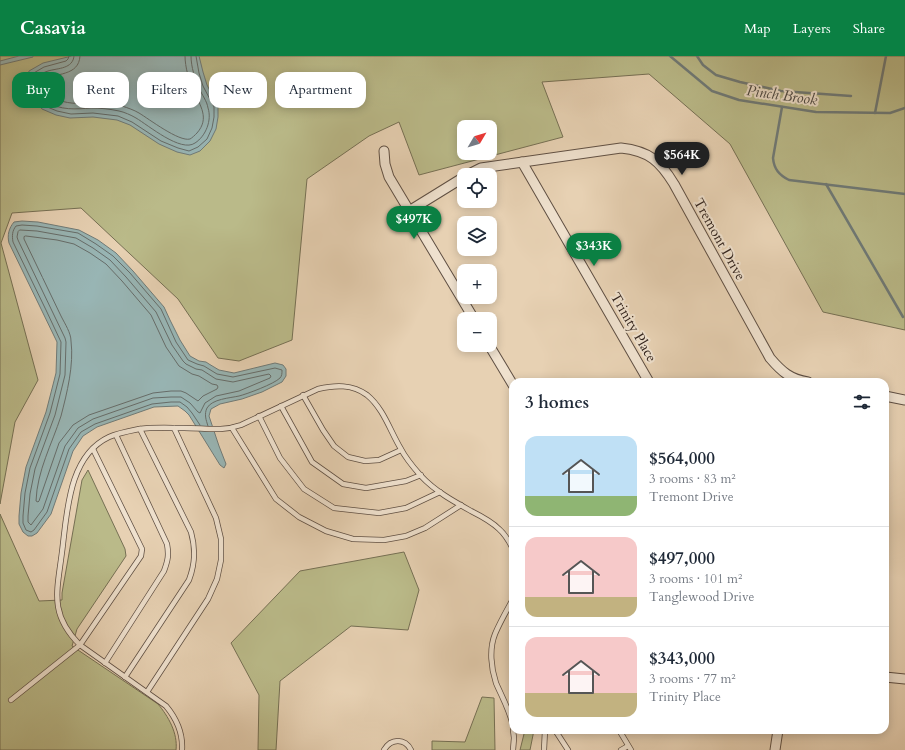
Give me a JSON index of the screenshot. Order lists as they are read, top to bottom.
{
  "streets": {
    "street": ["Tremont Drive", "Trinity Place"]
  },
  "crossings": [
    ["Tremont Drive", "Trinity Place"]
  ],
  "water": ["Pinch Brook"],
  "north": "top right",
  "page": {
    "header": "Casavia",
    "nav": ["Map", "Layers", "Share"],
    "chip": [
      "Buy",
      "Rent",
      "Filters",
      "New",
      "Apartment"
    ],
    "map_buttons": ["+", "−"],
    "price": ["$564K", "$497K", "$343K"],
    "heading": "3 homes",
    "list": [
      {
        "name": "$564,000",
        "note": "3 rooms · 83 m² · Tremont Drive"
      },
      {
        "name": "$497,000",
        "note": "3 rooms · 101 m² · Tanglewood Drive"
      },
      {
        "name": "$343,000",
        "note": "3 rooms · 77 m² · Trinity Place"
      }
    ]
  }
}
